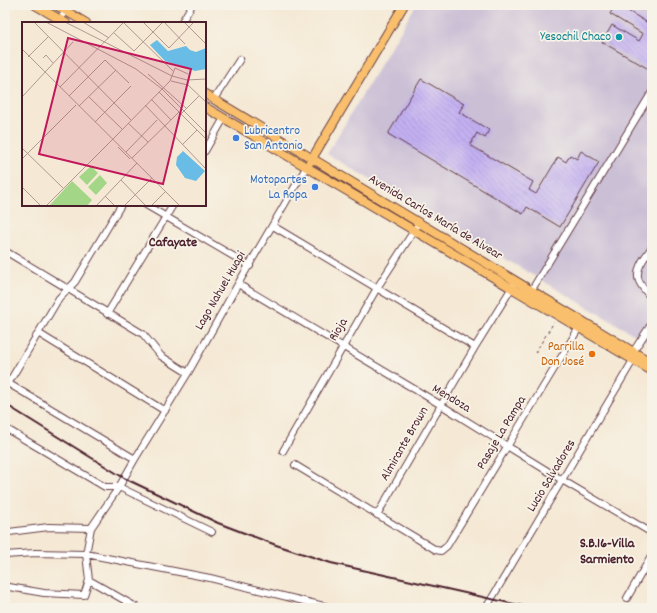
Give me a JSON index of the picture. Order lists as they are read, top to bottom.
{
  "streets": {
    "main road": ["Avenida Carlos María de Alvear", "Lago Nahuel Huapi"],
    "street": [
      "Rioja",
      "Mendoza",
      "Pasaje La Pampa",
      "Almirante Brown",
      "Lucio Salvadores"
    ]
  },
  "crossings": [
    ["Avenida Carlos María de Alvear", "Lago Nahuel Huapi"],
    ["Avenida Carlos María de Alvear", "Rioja"],
    ["Avenida Carlos María de Alvear", "Pasaje La Pampa"],
    ["Avenida Carlos María de Alvear", "Almirante Brown"],
    ["Avenida Carlos María de Alvear", "Lucio Salvadores"],
    ["Lago Nahuel Huapi", "Mendoza"],
    ["Rioja", "Mendoza"],
    ["Mendoza", "Pasaje La Pampa"],
    ["Mendoza", "Almirante Brown"],
    ["Mendoza", "Lucio Salvadores"],
    ["Pasaje La Pampa", "Almirante Brown"]
  ],
  "districts": ["Cafayate", "S.B.16-Villa Sarmiento"],
  "places": [
    "Yesochil Chaco",
    "Lubricentro San Antonio",
    "Motopartes La Ropa",
    "Parrilla Don José"
  ]
}
